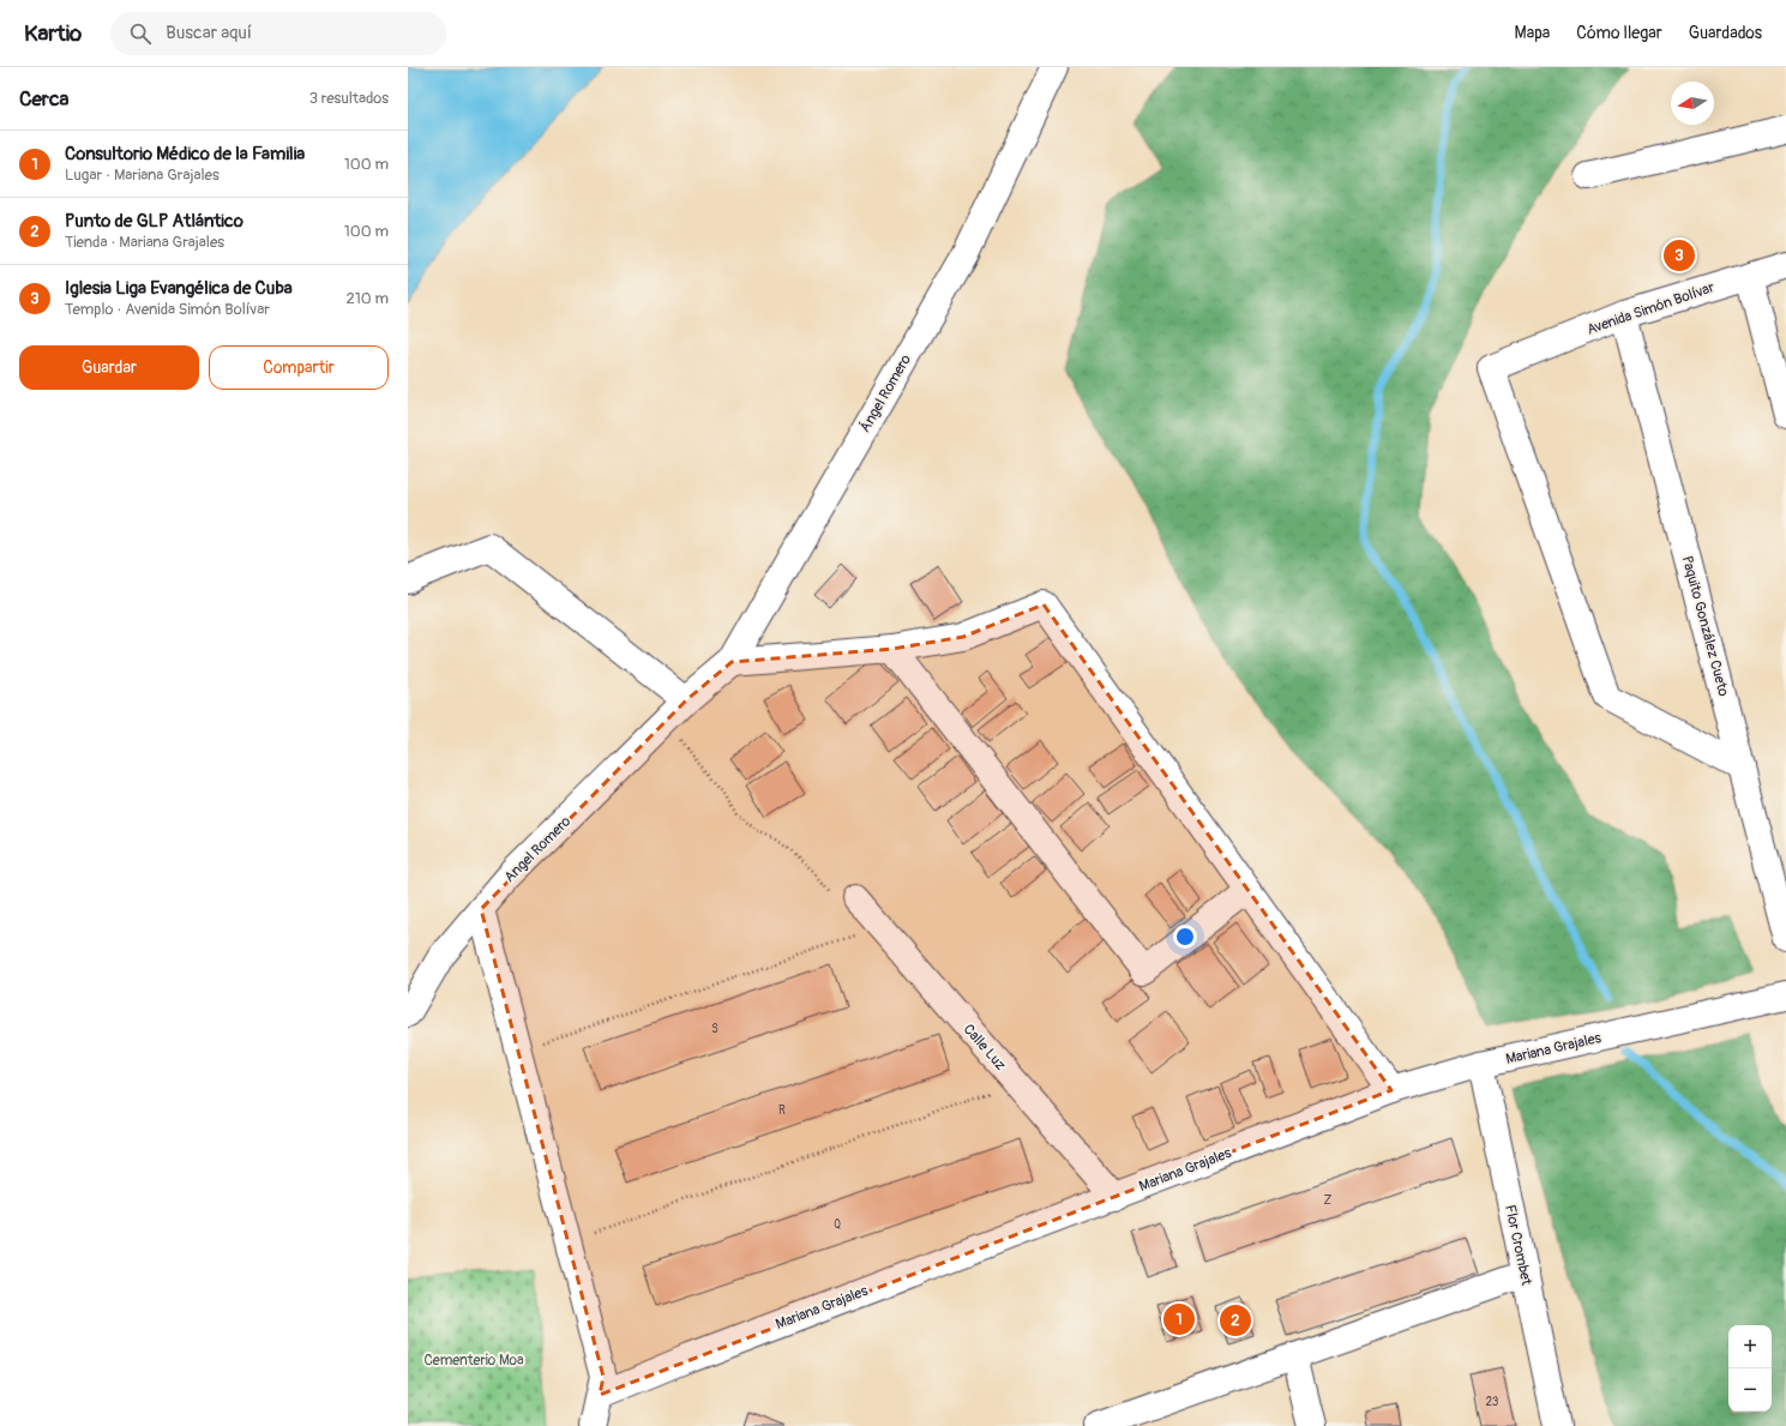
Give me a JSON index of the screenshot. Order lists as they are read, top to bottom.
{
  "streets": {
    "street": [
      "Avenida Simón Bolívar",
      "Ángel Romero",
      "Paquito González Cueto",
      "Angel Romero",
      "Calle Luz",
      "Mariana Grajales",
      "Flor Crombet"
    ]
  },
  "crossings": [
    ["Avenida Simón Bolívar", "Paquito González Cueto"],
    ["Ángel Romero", "Angel Romero"],
    ["Calle Luz", "Mariana Grajales"],
    ["Mariana Grajales", "Flor Crombet"]
  ],
  "parks": ["Cementerio Moa"],
  "house_numbers": [
    "S",
    "R",
    "Z",
    "Q",
    "23"
  ],
  "north": "left",
  "page": {
    "header": "Kartio",
    "search": "Buscar aquí",
    "nav": ["Mapa", "Cómo llegar", "Guardados"],
    "heading": ["Cerca", "3 resultados"],
    "list": [
      {
        "mark": "1",
        "name": "Consultorio Médico de la Familia",
        "note": "Lugar · Mariana Grajales",
        "value": "100 m"
      },
      {
        "mark": "2",
        "name": "Punto de GLP Atlántico",
        "note": "Tienda · Mariana Grajales",
        "value": "100 m"
      },
      {
        "mark": "3",
        "name": "Iglesia Liga Evangélica de Cuba",
        "note": "Templo · Avenida Simón Bolívar",
        "value": "210 m"
      }
    ],
    "pins": ["3", "1", "2"],
    "buttons": ["Guardar", "Compartir"],
    "map_buttons": ["+", "−"]
  }
}
